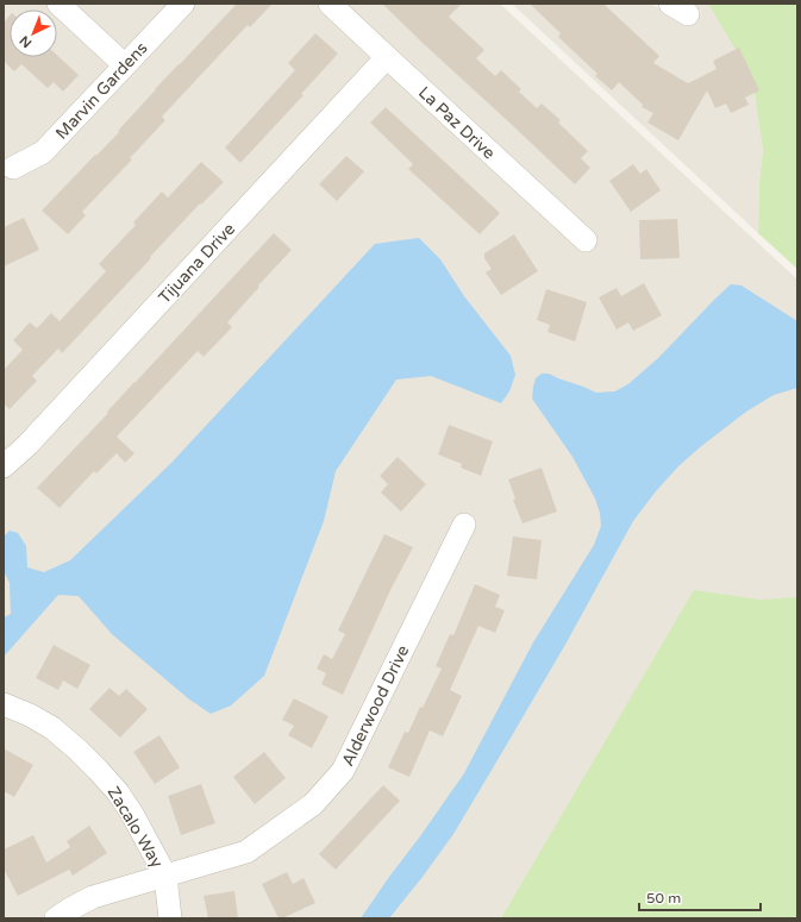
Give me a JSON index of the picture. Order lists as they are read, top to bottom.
{
  "streets": {
    "street": [
      "Marvin Gardens",
      "La Paz Drive",
      "Tijuana Drive",
      "Alderwood Drive",
      "Zacalo Way"
    ]
  },
  "crossings": [
    ["La Paz Drive", "Tijuana Drive"],
    ["Alderwood Drive", "Zacalo Way"]
  ],
  "scale_bar": "50 m",
  "north": "bottom left"
}
